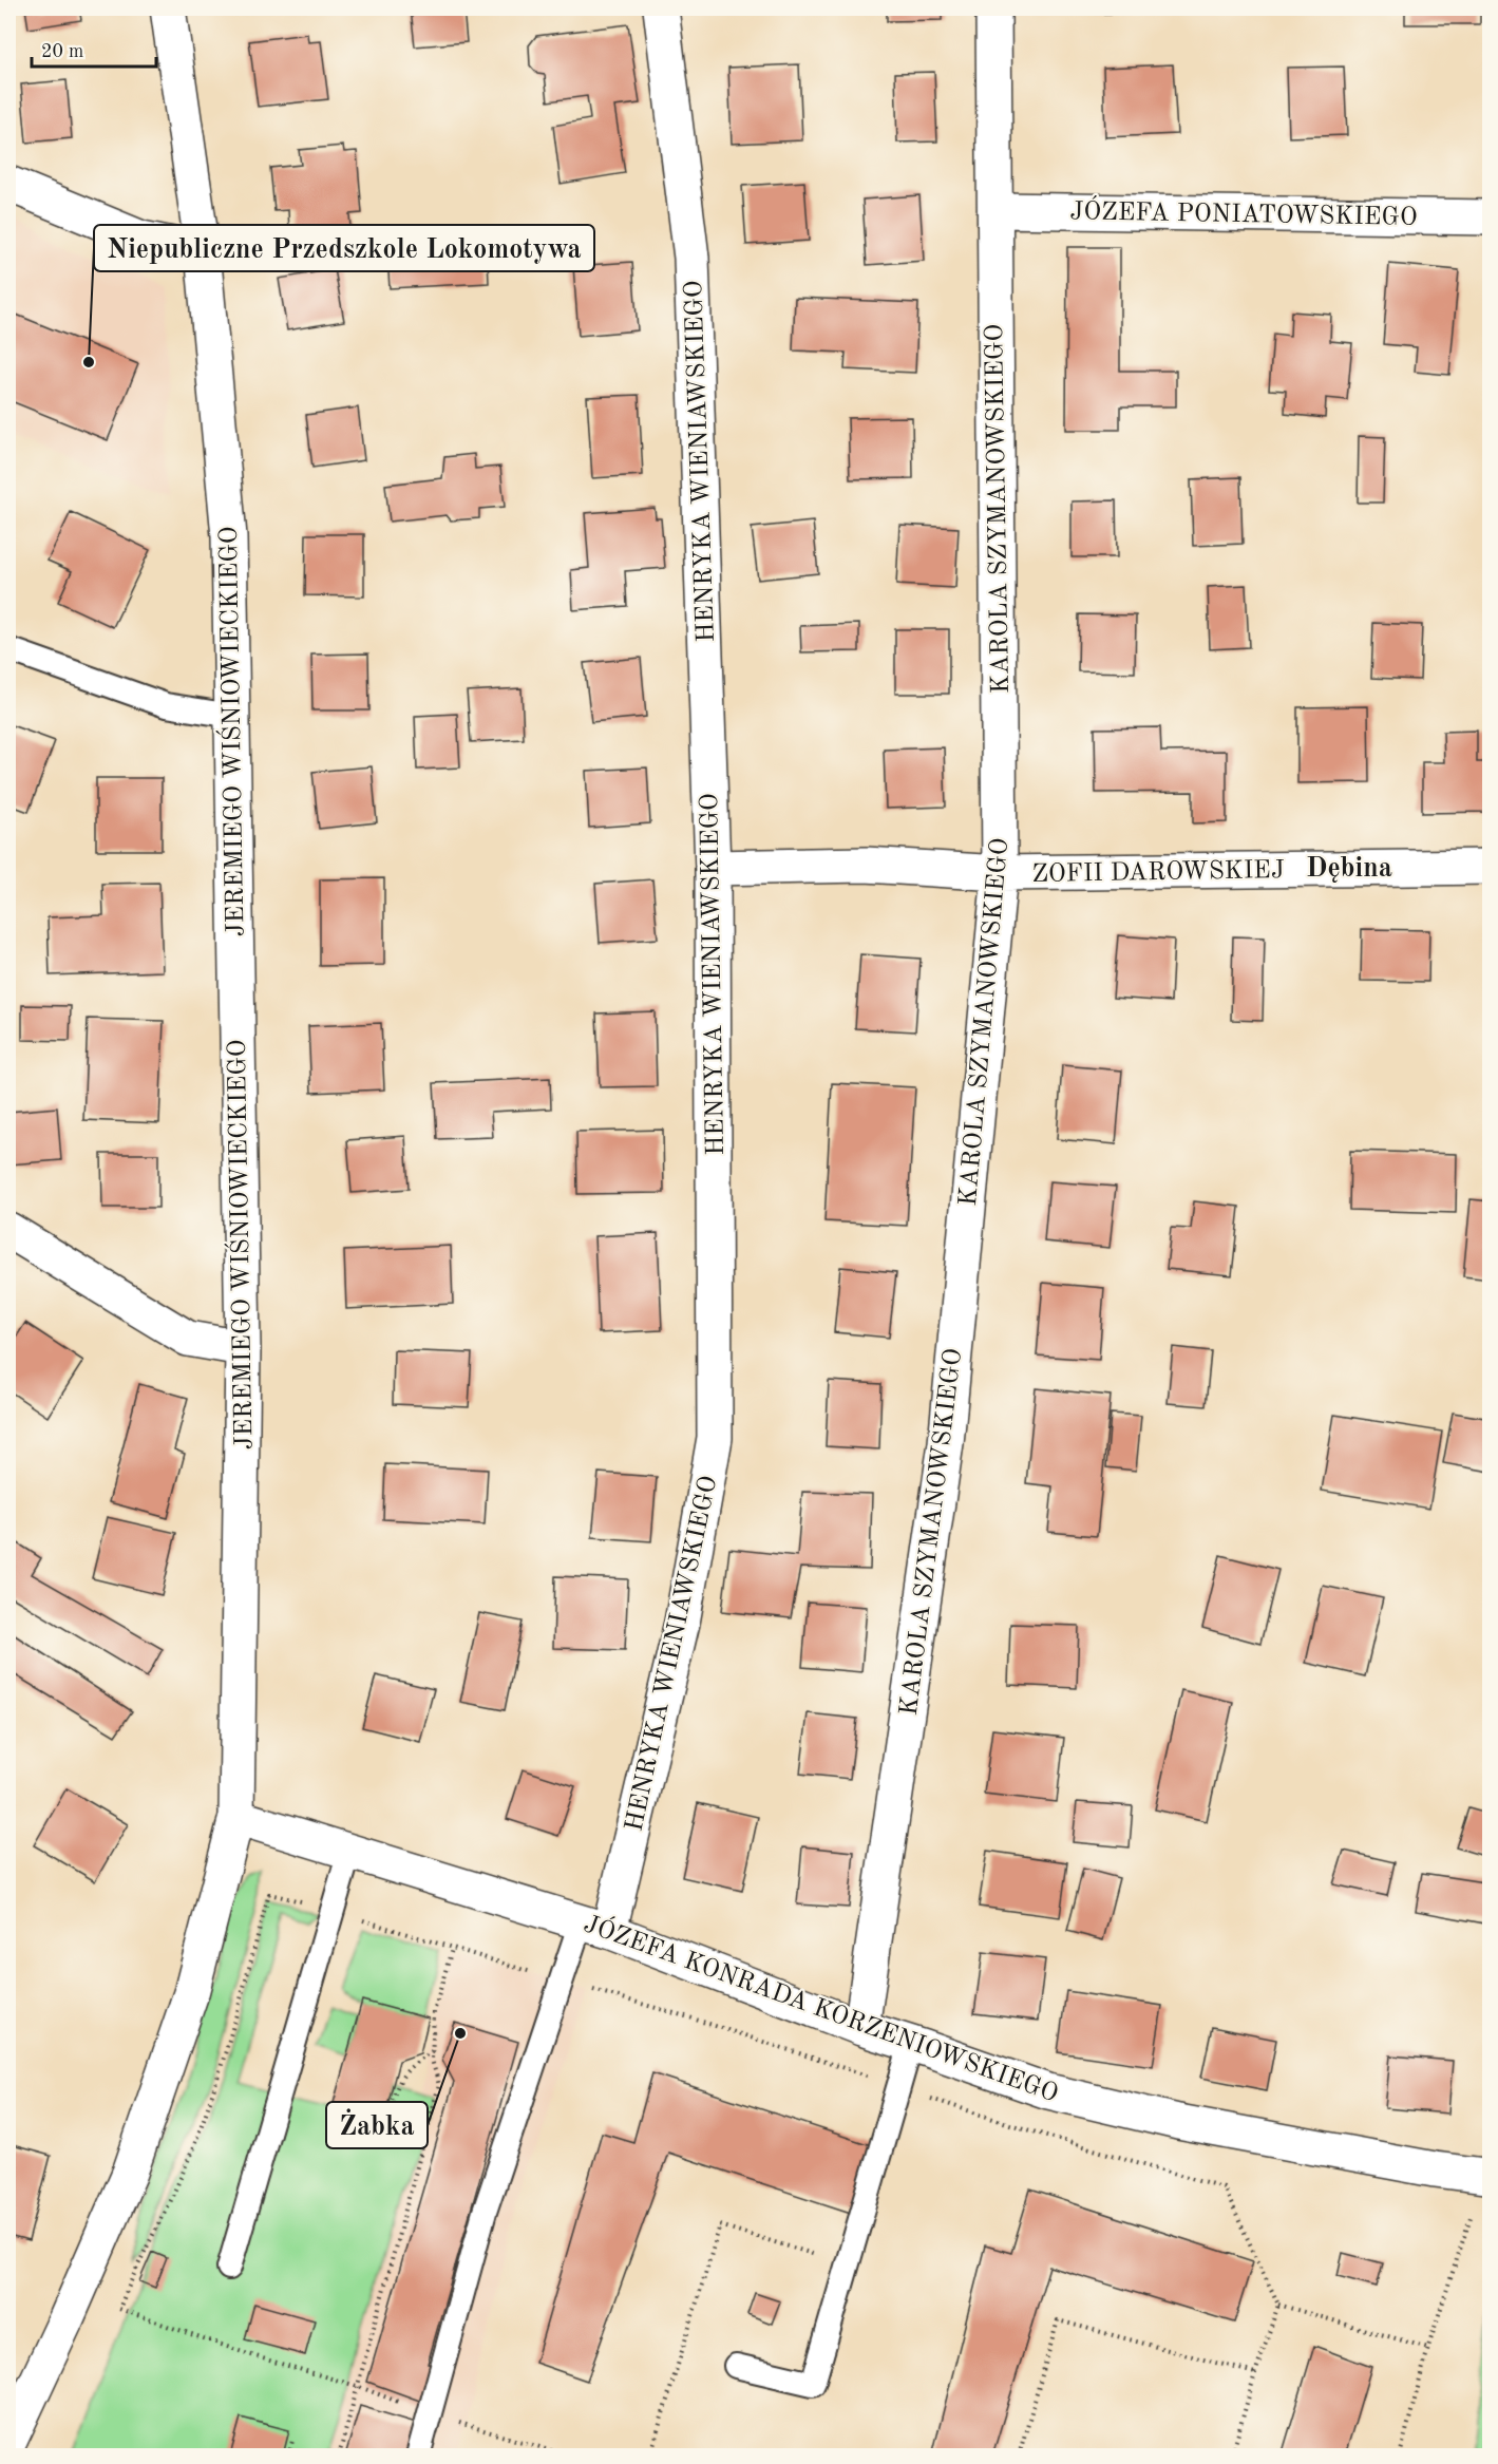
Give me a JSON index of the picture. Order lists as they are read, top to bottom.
{
  "streets": {
    "street": [
      "JÓZEFA PONIATOWSKIEGO",
      "HENRYKA WIENIAWSKIEGO",
      "KAROLA SZYMANOWSKIEGO",
      "JEREMIEGO WIŚNIOWIECKIEGO",
      "ZOFII DAROWSKIEJ",
      "JÓZEFA KONRADA KORZENIOWSKIEGO"
    ]
  },
  "crossings": [
    ["JÓZEFA PONIATOWSKIEGO", "KAROLA SZYMANOWSKIEGO"],
    ["HENRYKA WIENIAWSKIEGO", "ZOFII DAROWSKIEJ"],
    ["HENRYKA WIENIAWSKIEGO", "JÓZEFA KONRADA KORZENIOWSKIEGO"],
    ["KAROLA SZYMANOWSKIEGO", "ZOFII DAROWSKIEJ"],
    ["KAROLA SZYMANOWSKIEGO", "JÓZEFA KONRADA KORZENIOWSKIEGO"],
    ["JEREMIEGO WIŚNIOWIECKIEGO", "JÓZEFA KONRADA KORZENIOWSKIEGO"]
  ],
  "districts": ["Dębina"],
  "places": ["Niepubliczne Przedszkole Lokomotywa", "Żabka"],
  "scale_bar": "20 m"
}
